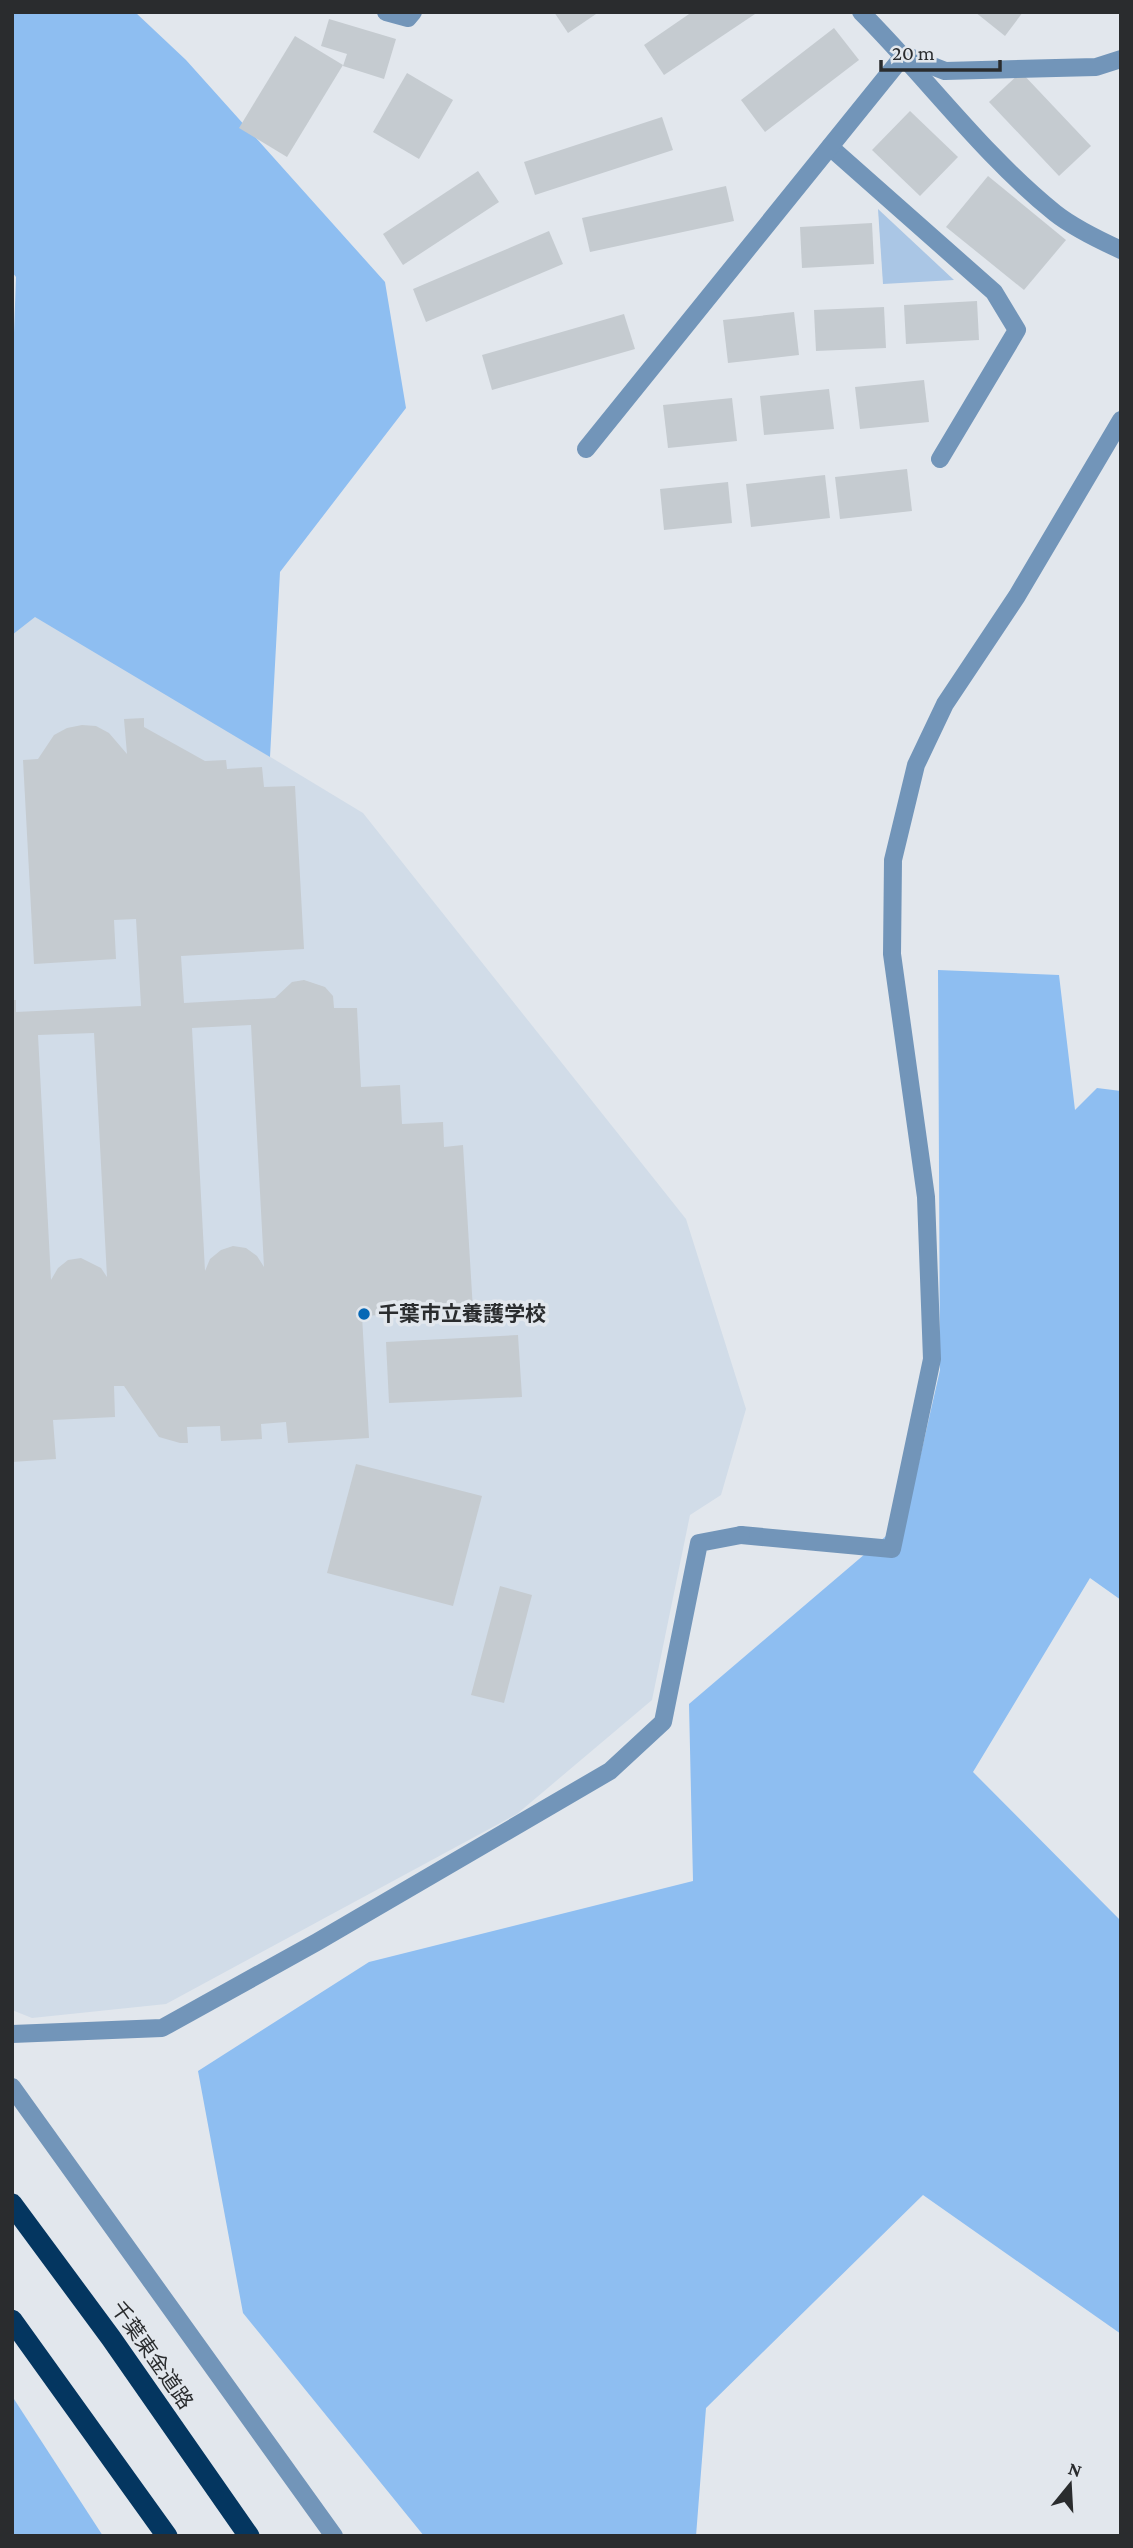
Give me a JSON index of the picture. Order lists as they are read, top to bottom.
{
  "streets": {
    "highway": ["千葉東金道路"]
  },
  "places": ["千葉市立養護学校"],
  "scale_bar": "20 m",
  "north": "top"
}
